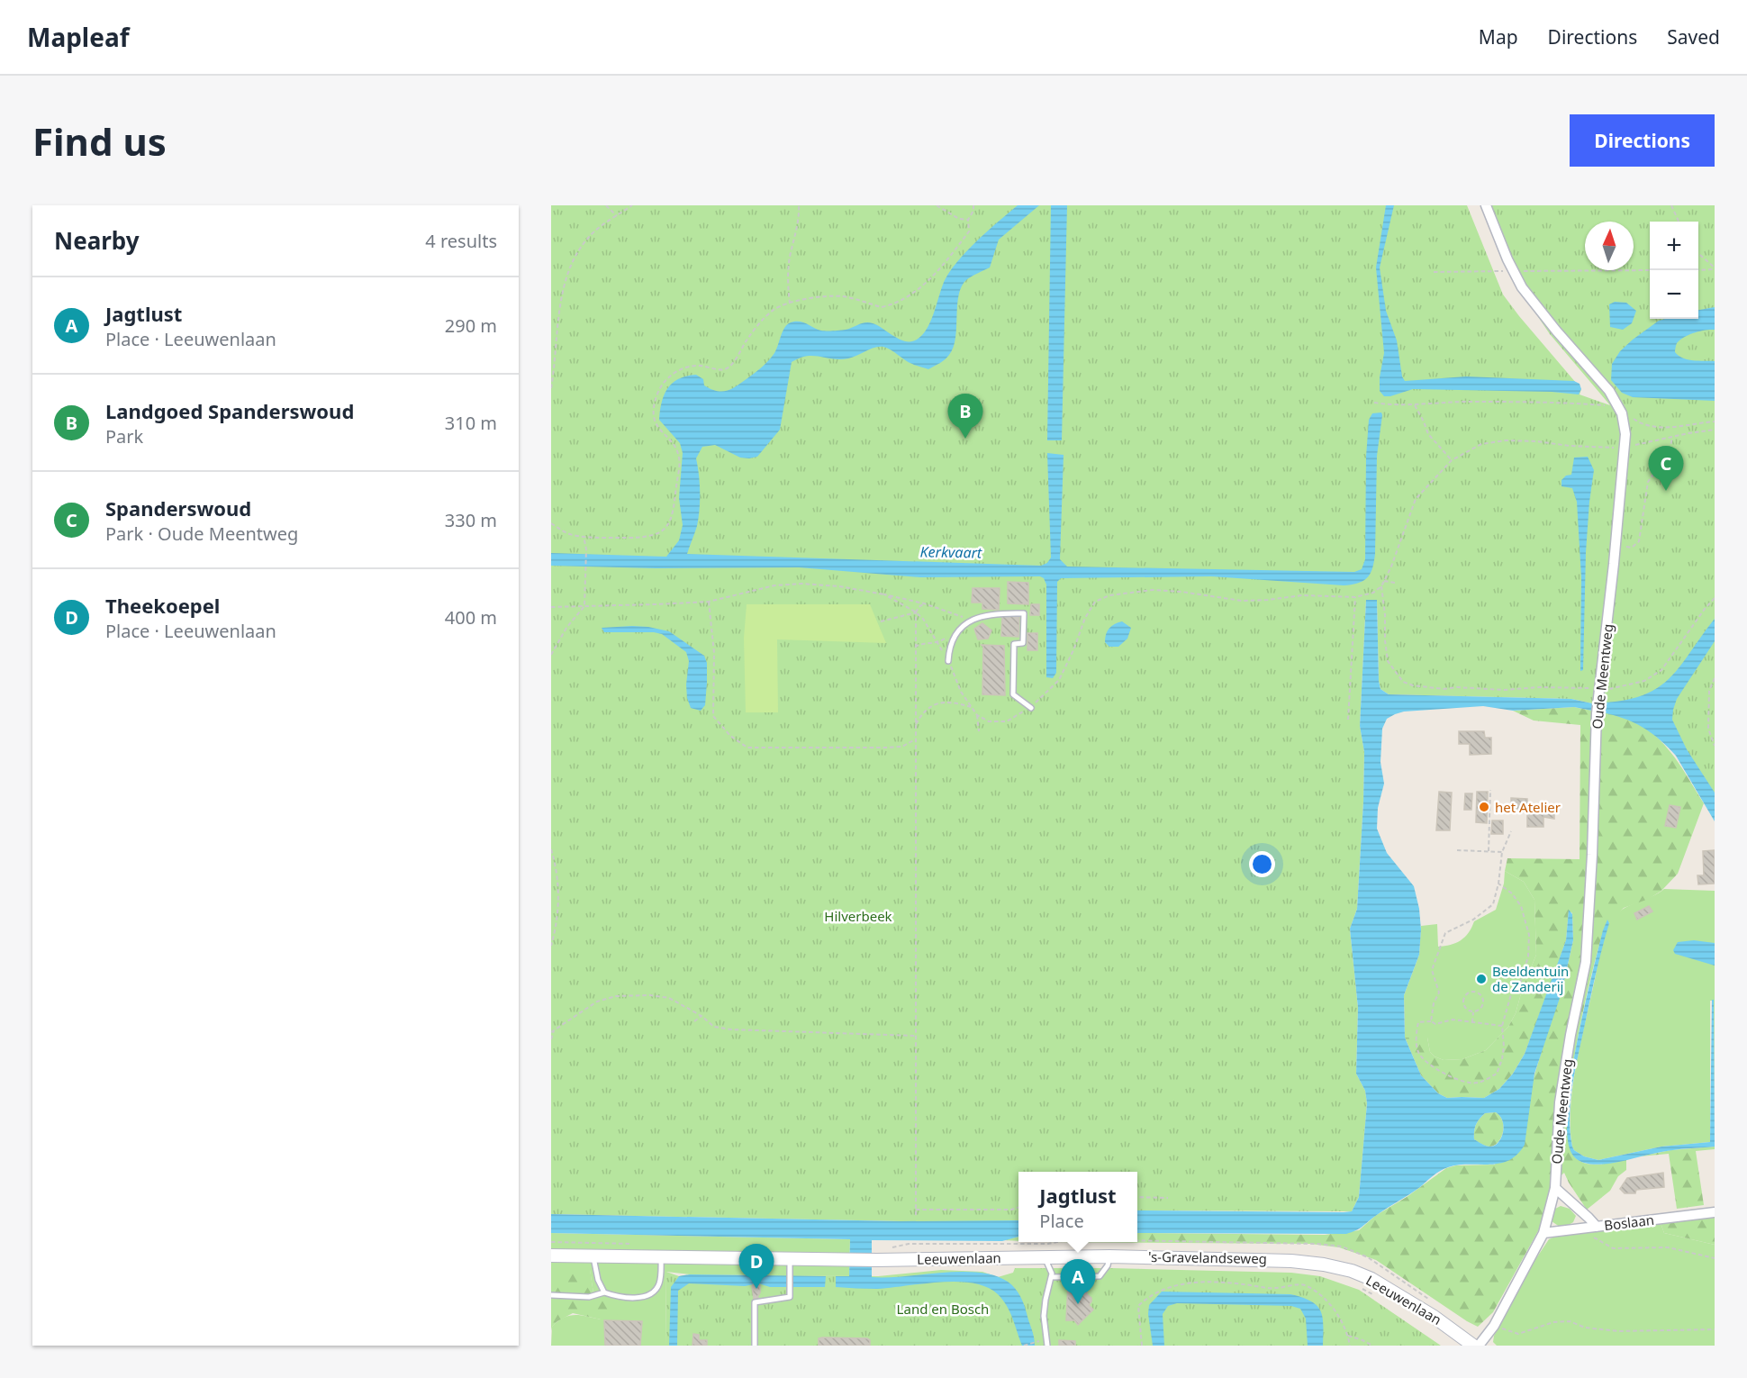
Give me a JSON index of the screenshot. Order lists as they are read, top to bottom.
{
  "streets": {
    "street": ["Oude Meentweg", "Boslaan", "Leeuwenlaan"]
  },
  "crossings": [
    ["Oude Meentweg", "Boslaan"]
  ],
  "water": ["Kerkvaart"],
  "parks": ["Hilverbeek", "Land en Bosch"],
  "places": ["het Atelier", "Beeldentuin de Zanderij"],
  "north": "top",
  "page": {
    "header": "Mapleaf",
    "nav": ["Map", "Directions", "Saved"],
    "buttons": "Directions",
    "title": "Find us",
    "heading": ["Nearby", "4 results"],
    "map_buttons": ["+", "−"],
    "list": [
      {
        "mark": "A",
        "name": "Jagtlust",
        "note": "Place · Leeuwenlaan",
        "value": "290 m"
      },
      {
        "mark": "B",
        "name": "Landgoed Spanderswoud",
        "note": "Park",
        "value": "310 m"
      },
      {
        "mark": "C",
        "name": "Spanderswoud",
        "note": "Park · Oude Meentweg",
        "value": "330 m"
      },
      {
        "mark": "D",
        "name": "Theekoepel",
        "note": "Place · Leeuwenlaan",
        "value": "400 m"
      }
    ],
    "pins": [
      "B",
      "C",
      "D",
      "A"
    ],
    "popup": ["Jagtlust", "Place"]
  }
}
